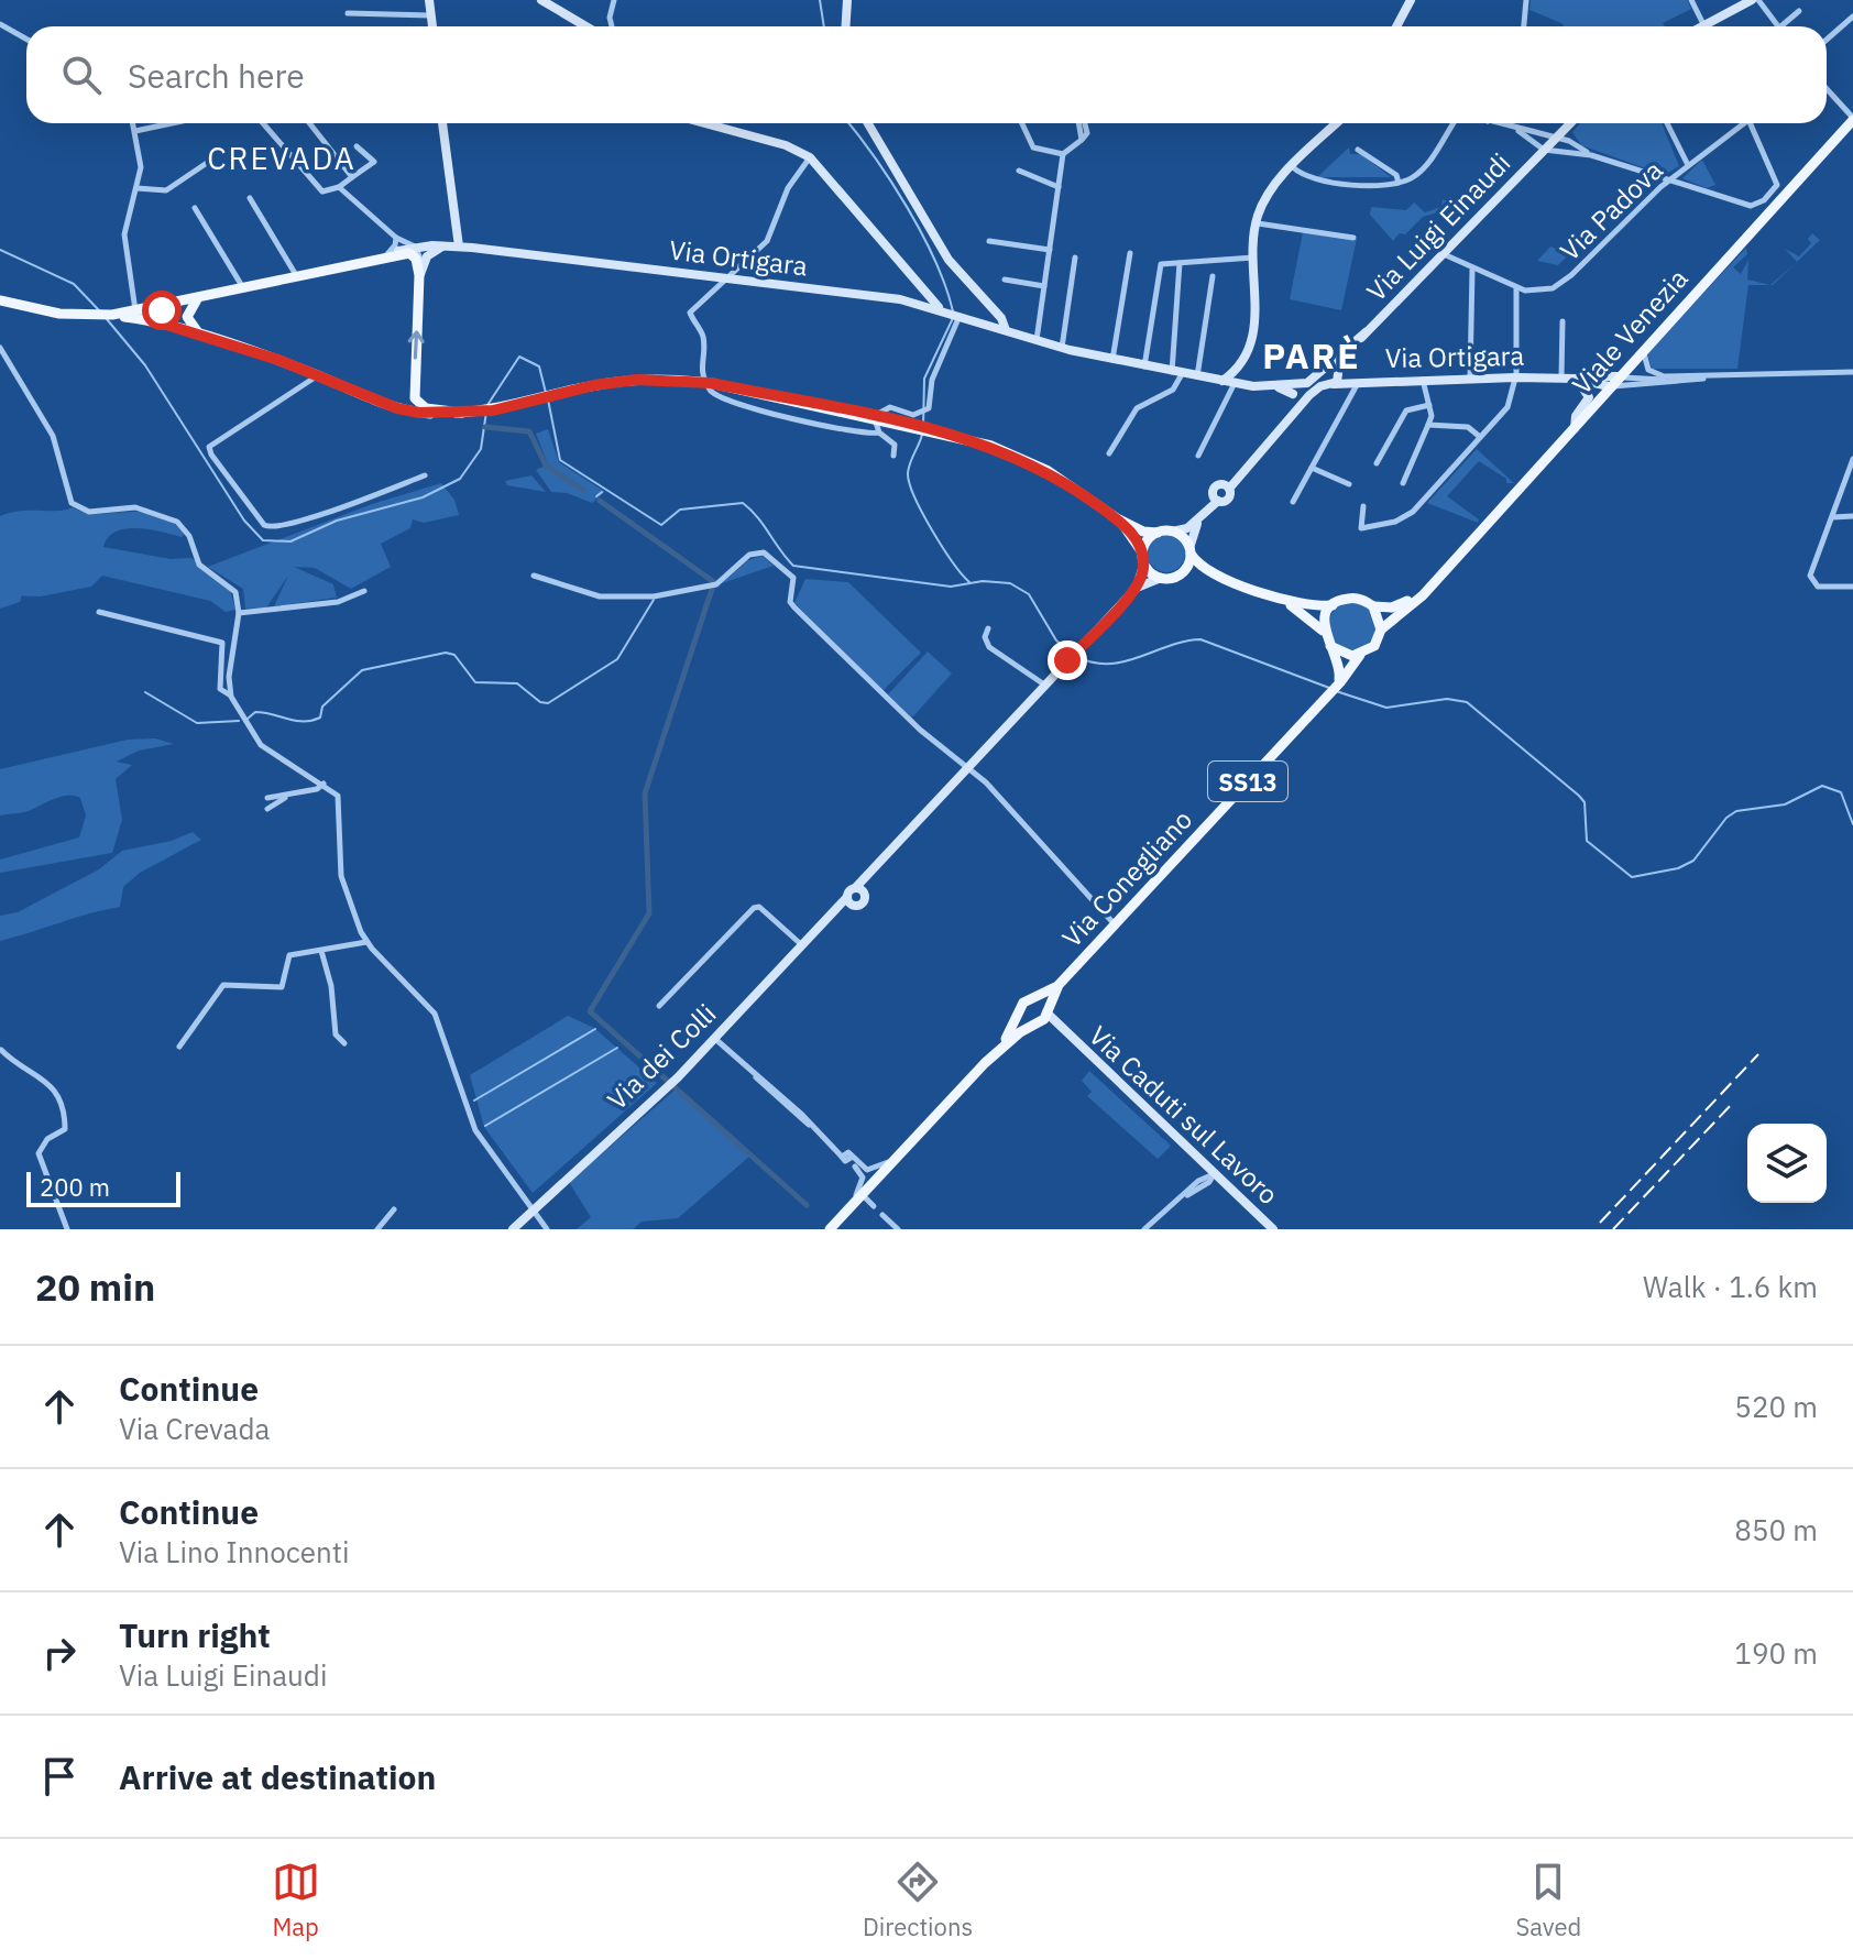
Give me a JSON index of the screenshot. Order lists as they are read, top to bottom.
{
  "streets": {
    "main road": ["Viale Venezia", "SS13", "Via Conegliano"],
    "street": [
      "Via Padova",
      "Via Luigi Einaudi",
      "Via Ortigara",
      "Via dei Colli",
      "Via Caduti sul Lavoro"
    ]
  },
  "crossings": [
    ["Via Padova", "Via Luigi Einaudi"],
    ["Via Luigi Einaudi", "Via Ortigara"],
    ["Via Ortigara", "Viale Venezia"],
    ["Viale Venezia", "Via Conegliano"],
    ["Via Conegliano", "Via Caduti sul Lavoro"]
  ],
  "districts": ["CREVADA", "PARÈ"],
  "scale_bar": "200 m",
  "page": {
    "search": "Search here",
    "scale": "200 m",
    "heading": ["20 min", "Walk · 1.6 km"],
    "list": [
      ["Continue", "Via Crevada", "520 m"],
      ["Continue", "Via Lino Innocenti", "850 m"],
      ["Turn right", "Via Luigi Einaudi", "190 m"],
      "Arrive at destination"
    ],
    "nav": ["Map", "Directions", "Saved"]
  }
}
